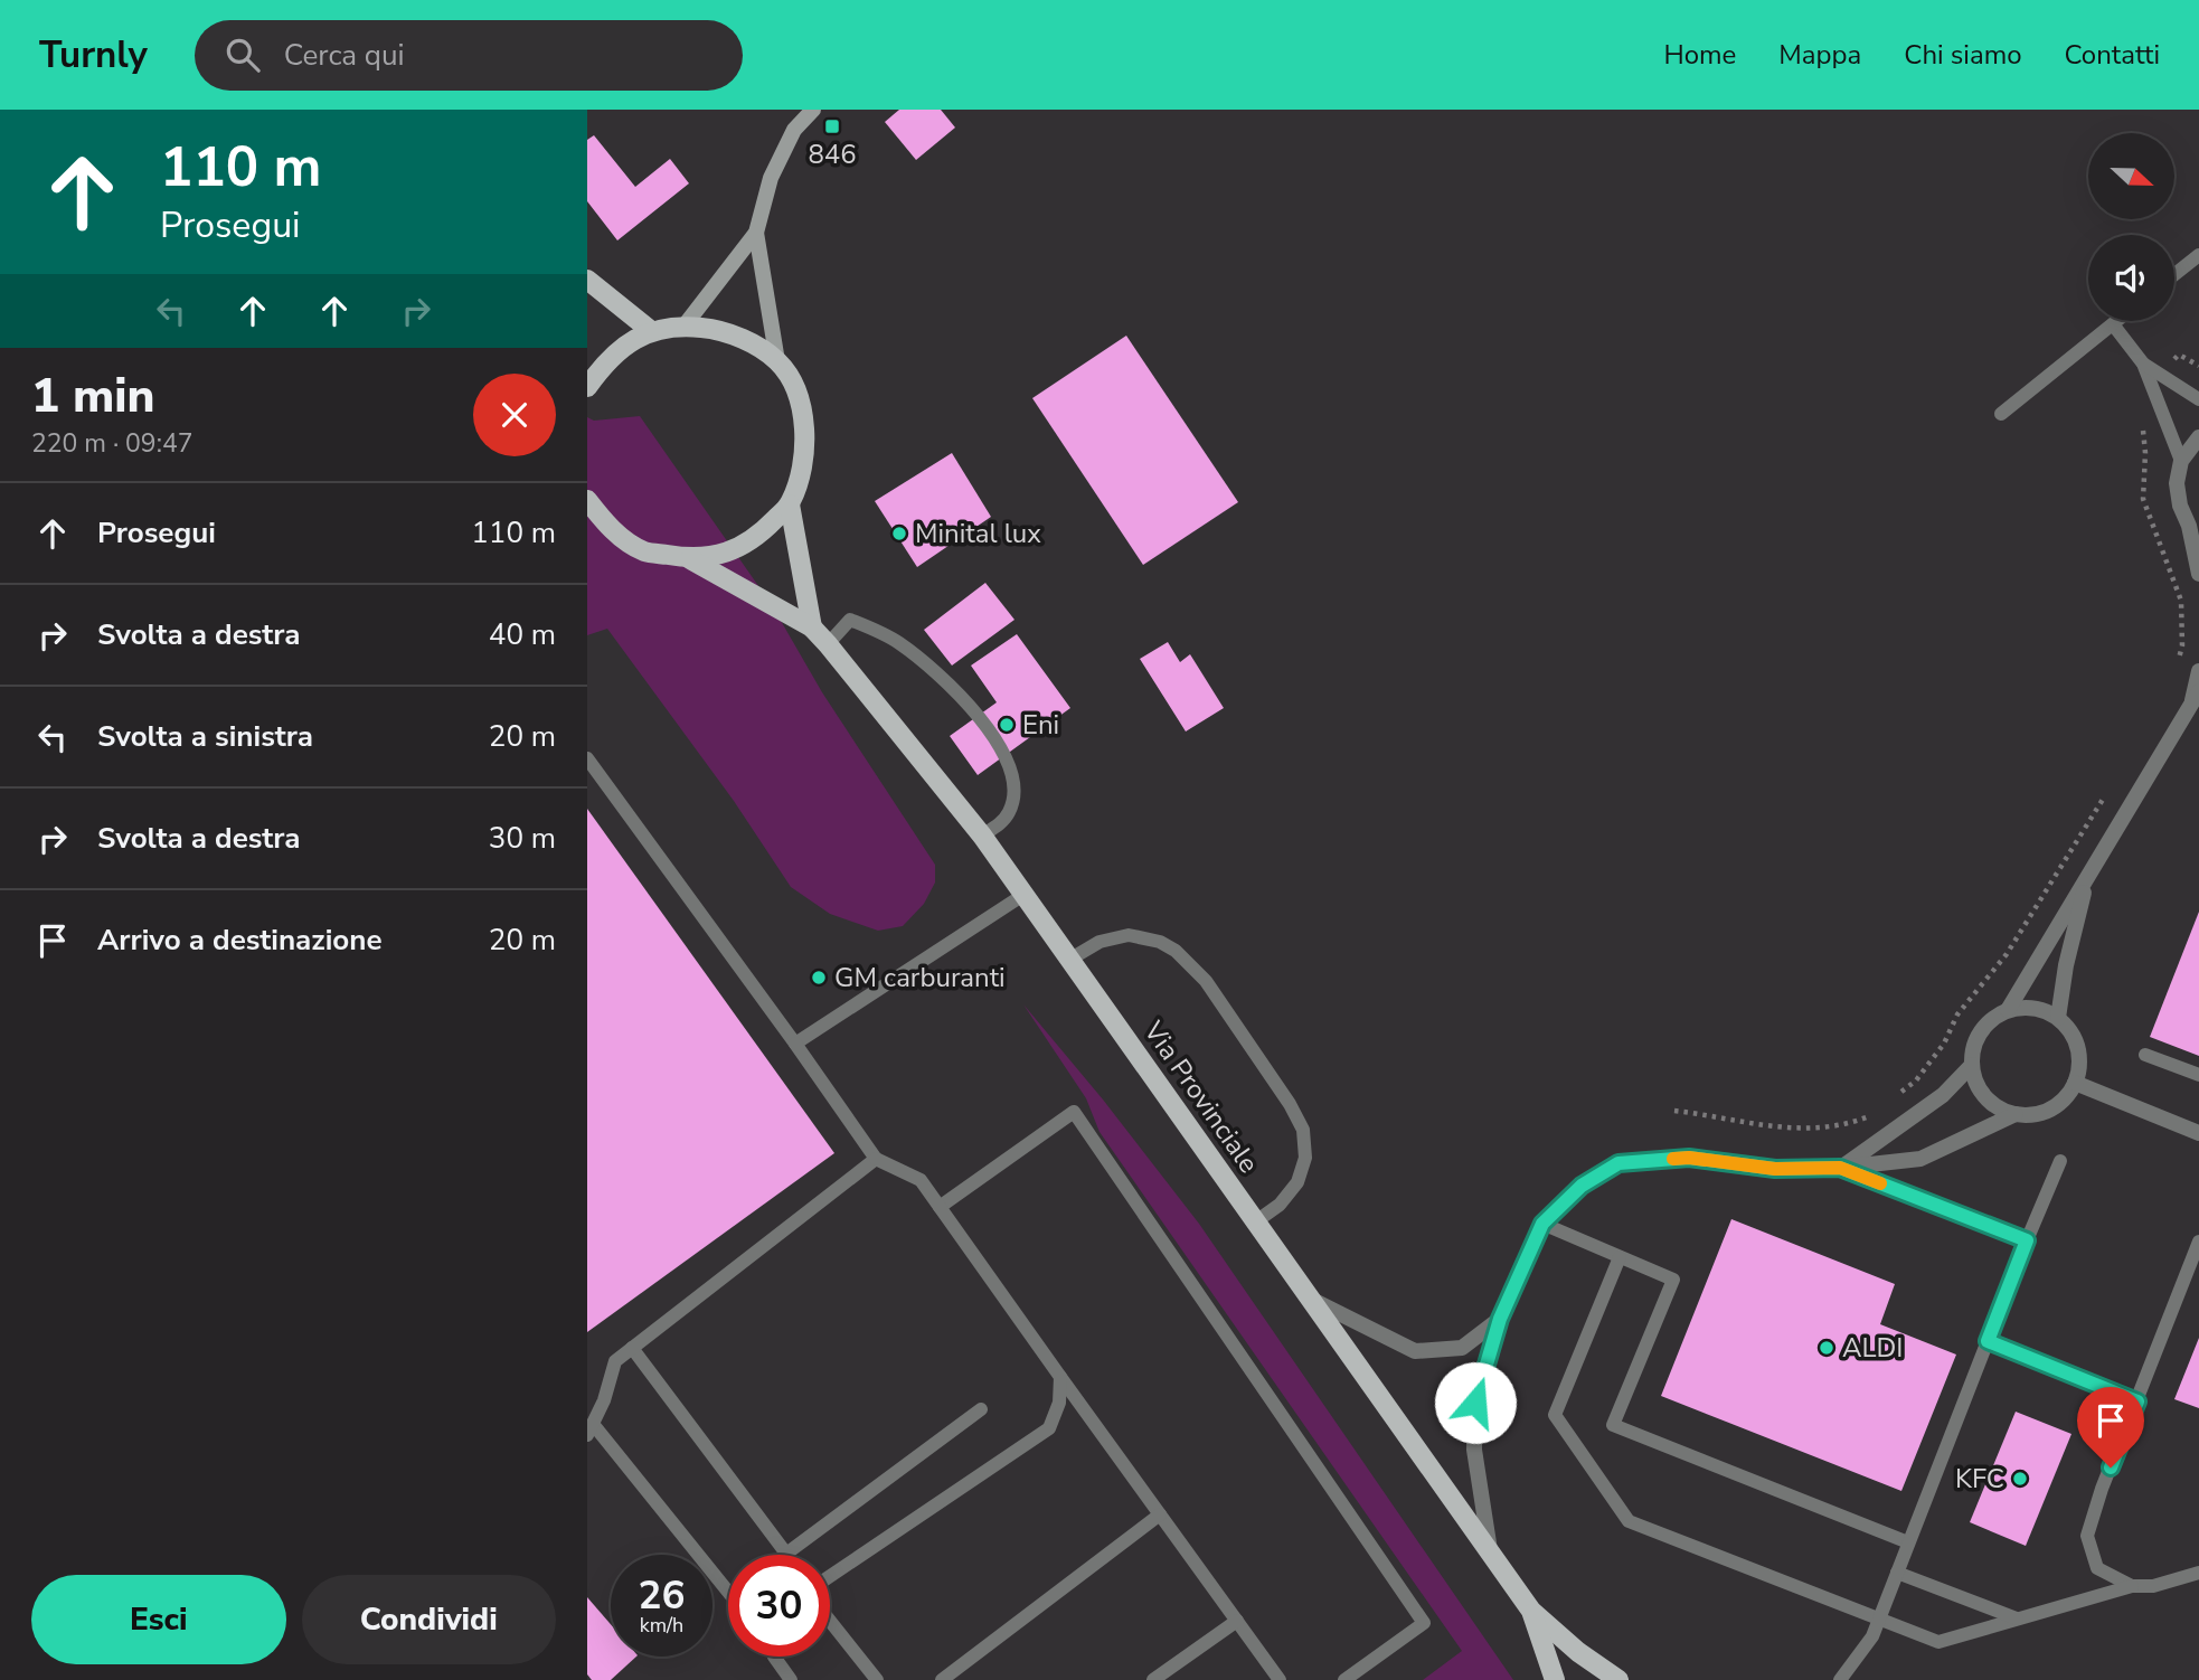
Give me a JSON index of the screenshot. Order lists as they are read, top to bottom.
{
  "streets": {
    "main road": ["Via Provinciale"]
  },
  "places": {
    "transit": ["846"],
    "other": [
      "Minital lux",
      "Eni",
      "GM carburanti",
      "ALDI",
      "KFC"
    ]
  },
  "north": "right",
  "page": {
    "header": "Turnly",
    "search": "Cerca qui",
    "nav": [
      "Home",
      "Mappa",
      "Chi siamo",
      "Contatti"
    ],
    "turn": ["110 m", "Prosegui"],
    "heading": ["1 min", "220 m · 09:47"],
    "list": [
      {
        "name": "Prosegui",
        "value": "110 m"
      },
      {
        "name": "Svolta a destra",
        "value": "40 m"
      },
      {
        "name": "Svolta a sinistra",
        "value": "20 m"
      },
      {
        "name": "Svolta a destra",
        "value": "30 m"
      },
      {
        "name": "Arrivo a destinazione",
        "value": "20 m"
      }
    ],
    "speed": "26 km/h",
    "limit": "30",
    "buttons": ["Esci", "Condividi"]
  }
}
